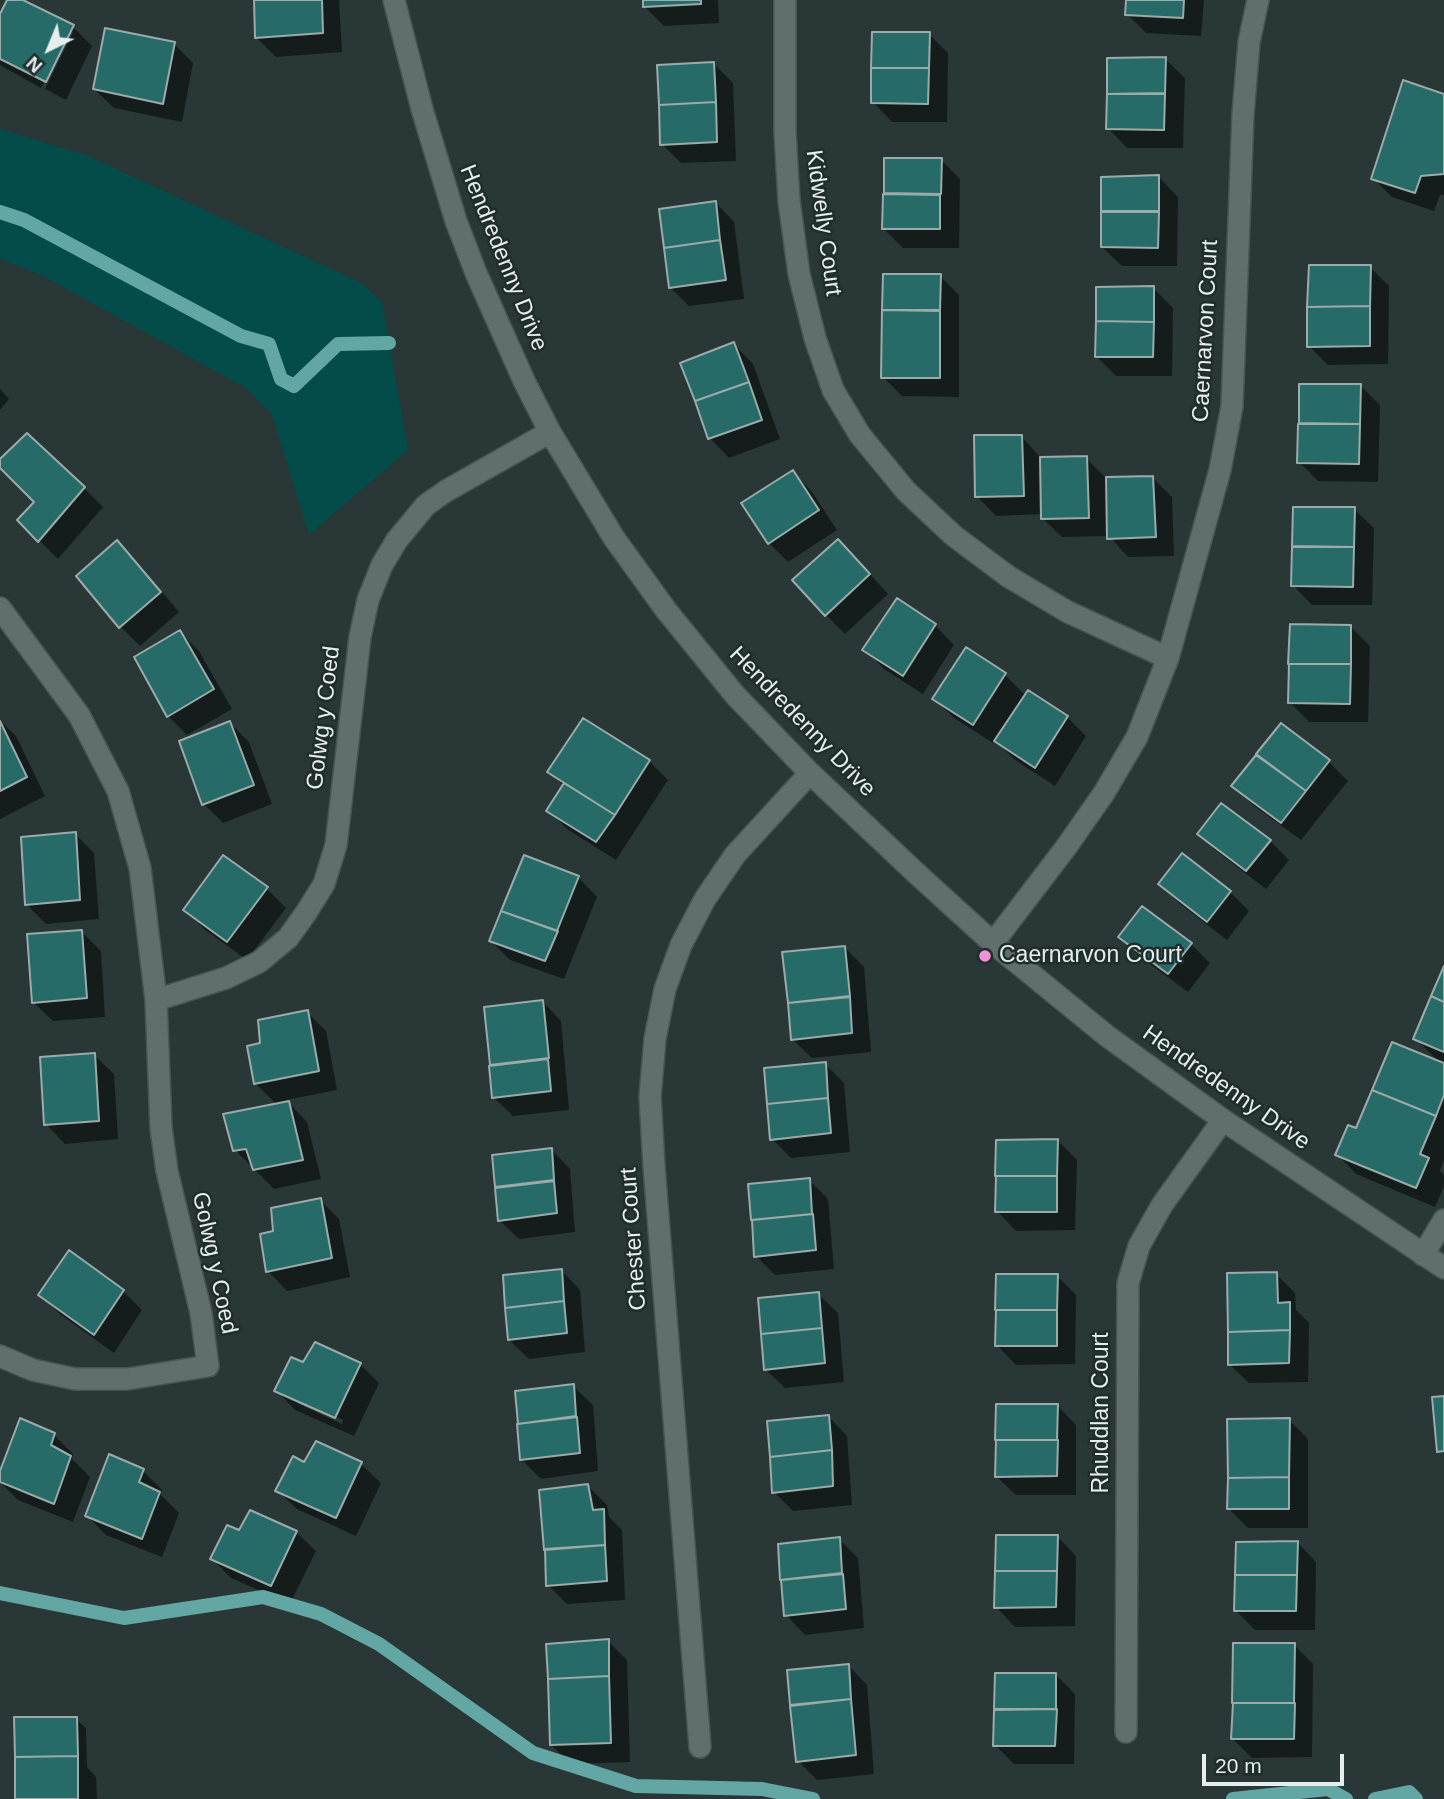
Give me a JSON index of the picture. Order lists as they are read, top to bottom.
{
  "streets": {
    "street": [
      "Kidwelly Court",
      "Hendredenny Drive",
      "Caernarvon Court",
      "Golwg y Coed",
      "Chester Court",
      "Rhuddlan Court"
    ]
  },
  "crossings": [
    ["Kidwelly Court", "Caernarvon Court"],
    ["Hendredenny Drive", "Caernarvon Court"],
    ["Hendredenny Drive", "Golwg y Coed"],
    ["Hendredenny Drive", "Chester Court"],
    ["Hendredenny Drive", "Rhuddlan Court"]
  ],
  "places": ["Caernarvon Court"],
  "scale_bar": "20 m",
  "north": "bottom left"
}
